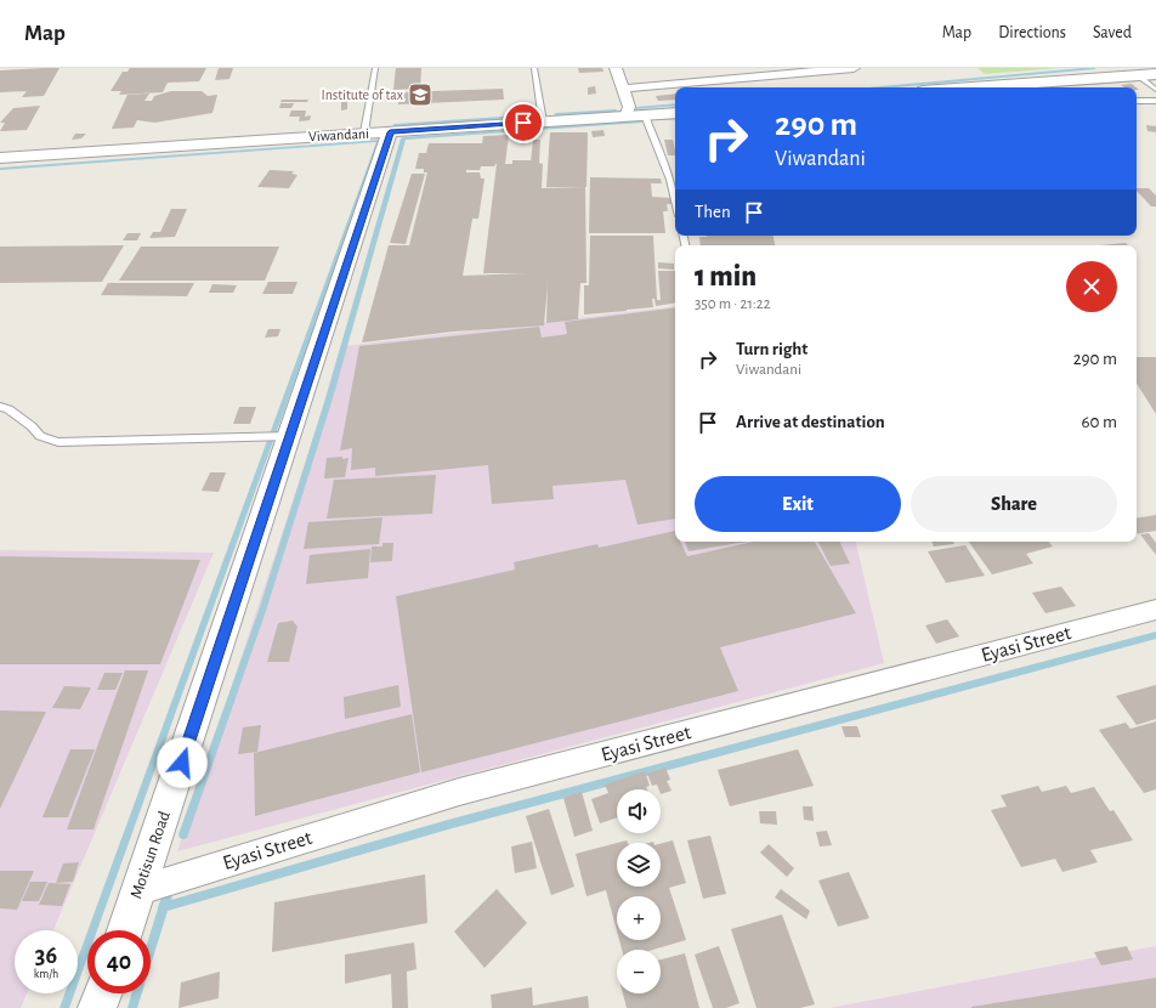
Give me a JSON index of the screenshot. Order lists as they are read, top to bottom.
{
  "streets": {
    "street": ["Viwandani", "Eyasi Street", "Motisun Road"]
  },
  "crossings": [
    ["Viwandani", "Motisun Road"],
    ["Eyasi Street", "Motisun Road"]
  ],
  "places": {
    "school or university": ["Institute of tax"]
  },
  "page": {
    "header": "Map",
    "nav": ["Map", "Directions", "Saved"],
    "turn": ["290 m", "Viwandani"],
    "then": "Then",
    "heading": ["1 min", "350 m · 21:22"],
    "list": [
      {
        "name": "Turn right",
        "note": "Viwandani",
        "value": "290 m"
      },
      {
        "name": "Arrive at destination",
        "value": "60 m"
      }
    ],
    "buttons": ["Exit", "Share"],
    "map_buttons": ["+", "−"],
    "speed": "36 km/h",
    "limit": "40"
  }
}
